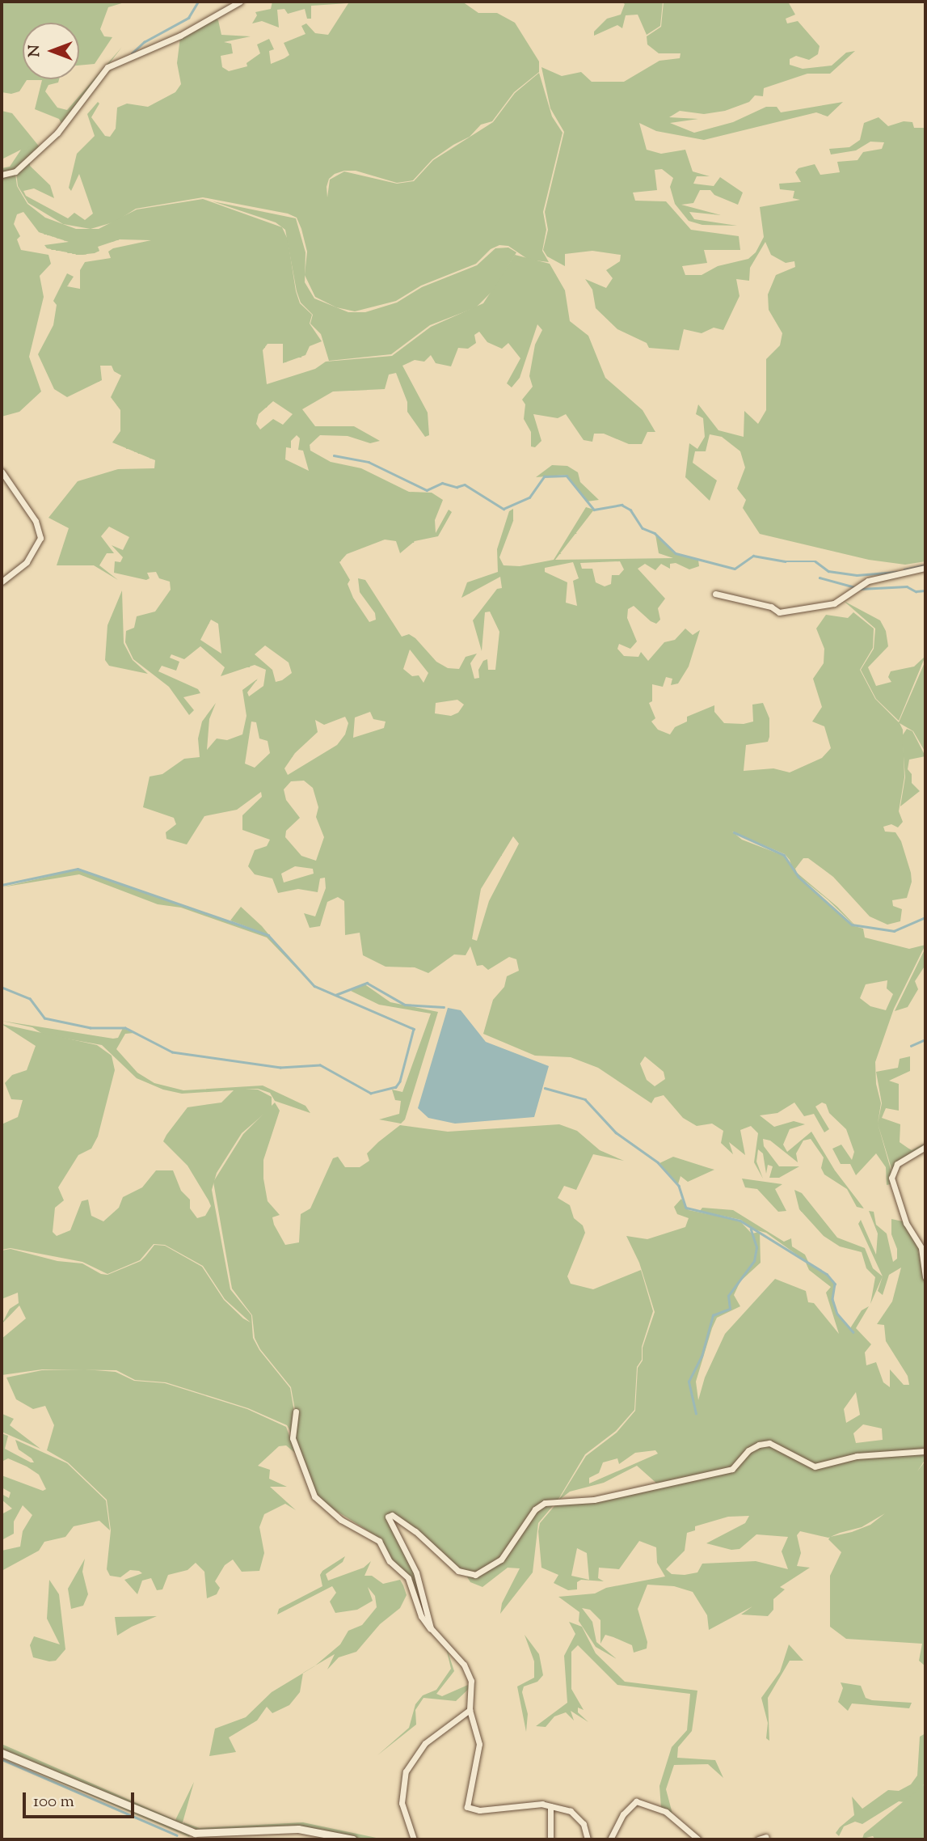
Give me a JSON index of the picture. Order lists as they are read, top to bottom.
{
  "scale_bar": "100 m",
  "north": "left"
}
